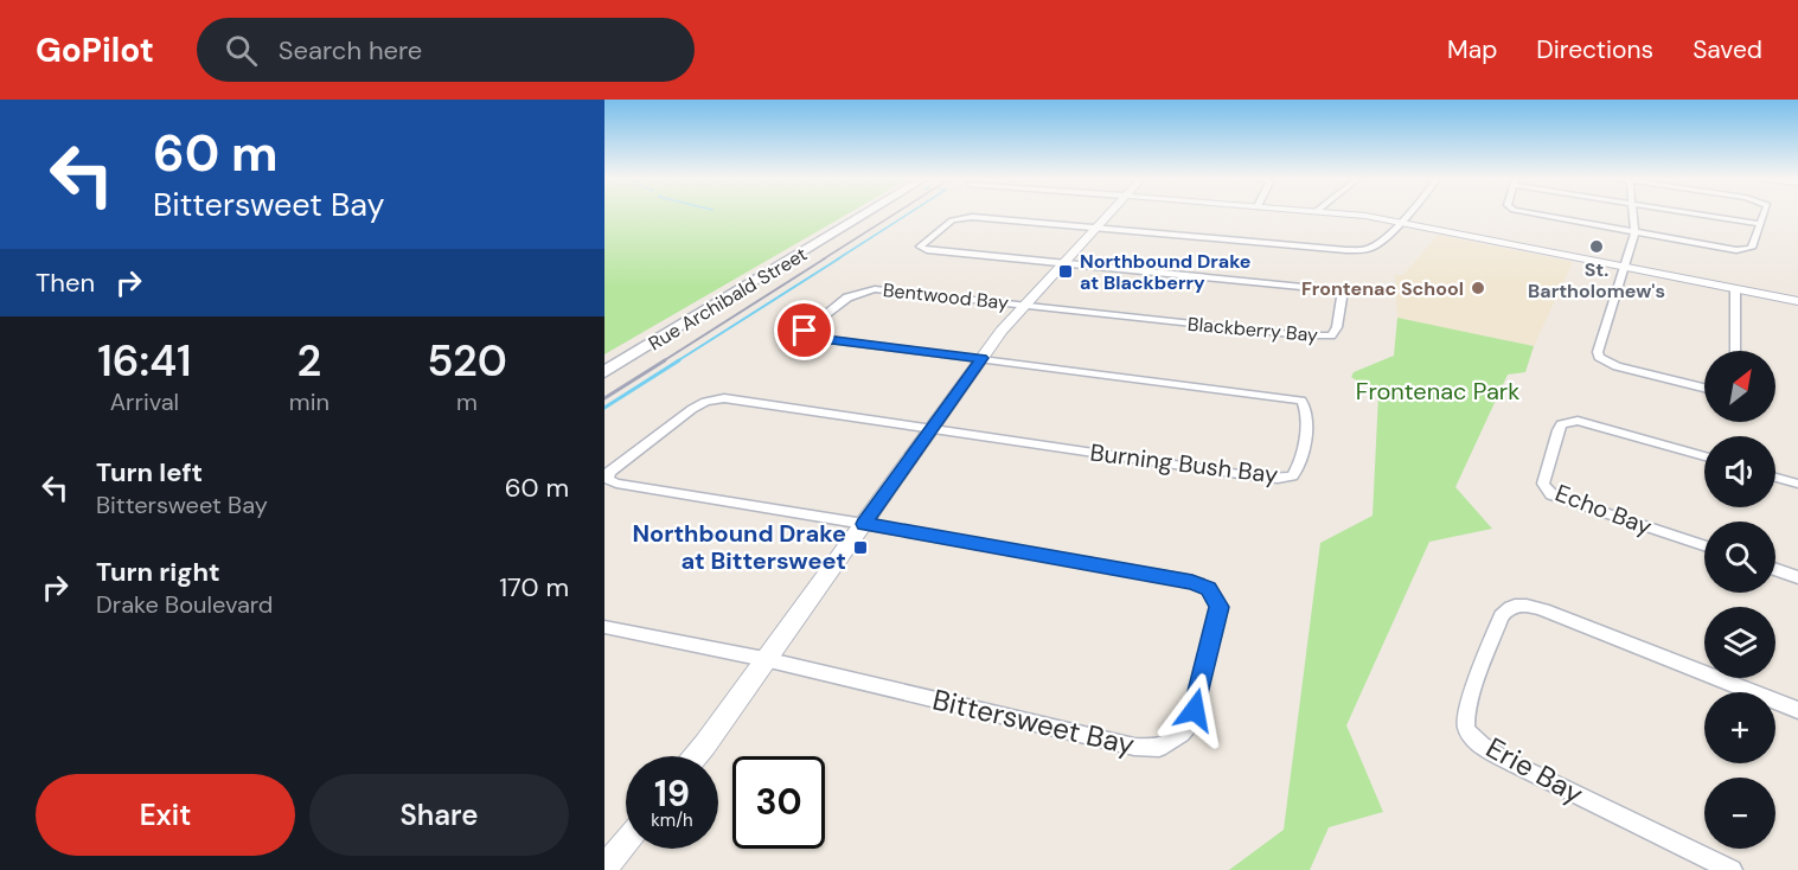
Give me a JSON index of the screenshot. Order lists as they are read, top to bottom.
{
  "streets": {
    "main road": ["Rue Archibald Street"],
    "street": [
      "Bentwood Bay",
      "Blackberry Bay",
      "Burning Bush Bay",
      "Echo Bay",
      "Bittersweet Bay",
      "Erie Bay"
    ]
  },
  "crossings": [
    ["Bentwood Bay", "Blackberry Bay"],
    ["Bentwood Bay", "Burning Bush Bay"],
    ["Burning Bush Bay", "Bittersweet Bay"]
  ],
  "parks": ["Frontenac Park"],
  "places": {
    "other": ["St. Bartholomew's", "Frontenac School"],
    "transit": ["Northbound Drake at Blackberry", "Northbound Drake at Bittersweet"]
  },
  "north": "top right",
  "page": {
    "header": "GoPilot",
    "search": "Search here",
    "nav": ["Map", "Directions", "Saved"],
    "turn": ["60 m", "Bittersweet Bay"],
    "then": "Then",
    "eta": [
      "16:41",
      "Arrival",
      "2",
      "min",
      "520",
      "m"
    ],
    "map_buttons": ["+", "−"],
    "list": [
      {
        "name": "Turn left",
        "note": "Bittersweet Bay",
        "value": "60 m"
      },
      {
        "name": "Turn right",
        "note": "Drake Boulevard",
        "value": "170 m"
      }
    ],
    "speed": "19 km/h",
    "limit": "30",
    "buttons": ["Exit", "Share"]
  }
}
